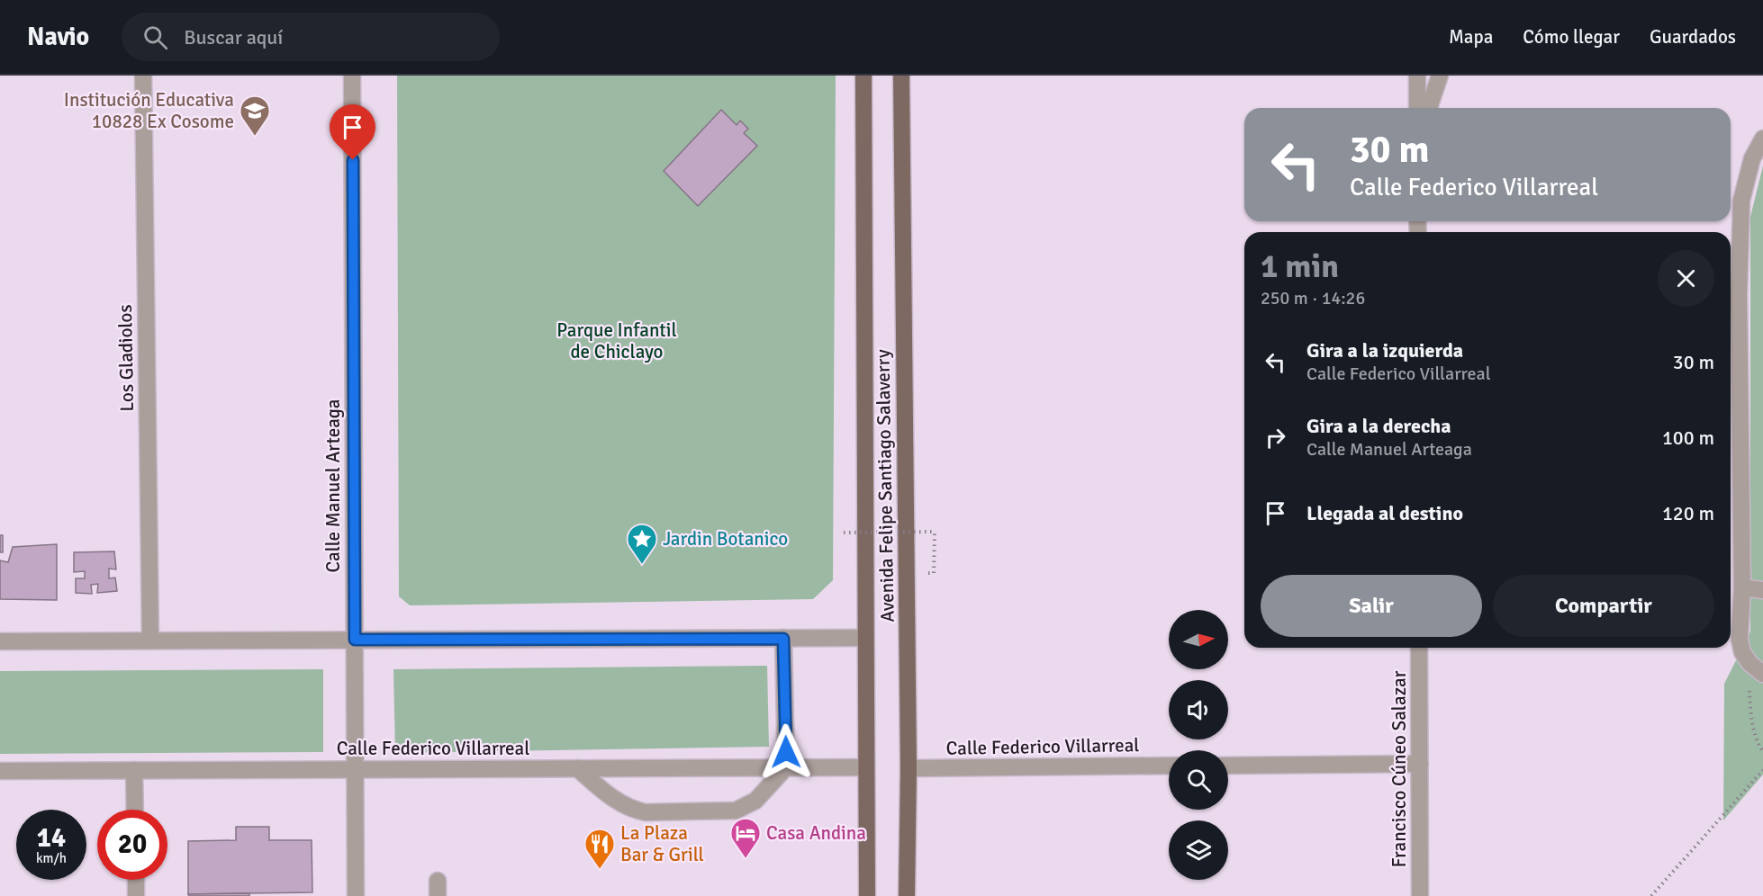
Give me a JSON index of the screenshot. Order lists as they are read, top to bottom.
{
  "streets": {
    "main road": ["Avenida Felipe Santiago Salaverry"],
    "street": [
      "Los Gladiolos",
      "Calle Manuel Arteaga",
      "Calle Federico Villarreal",
      "Francisco Cúneo Salazar"
    ]
  },
  "crossings": [
    ["Calle Manuel Arteaga", "Calle Federico Villarreal"],
    ["Avenida Felipe Santiago Salaverry", "Calle Federico Villarreal"]
  ],
  "parks": ["Parque Infantil de Chiclayo"],
  "places": {
    "school or university": ["Institución Educativa 10828 Ex Cosome"],
    "place": ["Jardin Botanico"],
    "hotel": ["Casa Andina"],
    "restaurant": ["La Plaza Bar & Grill"]
  },
  "north": "right",
  "page": {
    "header": "Navio",
    "search": "Buscar aquí",
    "nav": ["Mapa", "Cómo llegar", "Guardados"],
    "turn": ["30 m", "Calle Federico Villarreal"],
    "heading": ["1 min", "250 m · 14:26"],
    "list": [
      {
        "name": "Gira a la izquierda",
        "note": "Calle Federico Villarreal",
        "value": "30 m"
      },
      {
        "name": "Gira a la derecha",
        "note": "Calle Manuel Arteaga",
        "value": "100 m"
      },
      {
        "name": "Llegada al destino",
        "value": "120 m"
      }
    ],
    "buttons": ["Salir", "Compartir"],
    "speed": "14 km/h",
    "limit": "20"
  }
}
